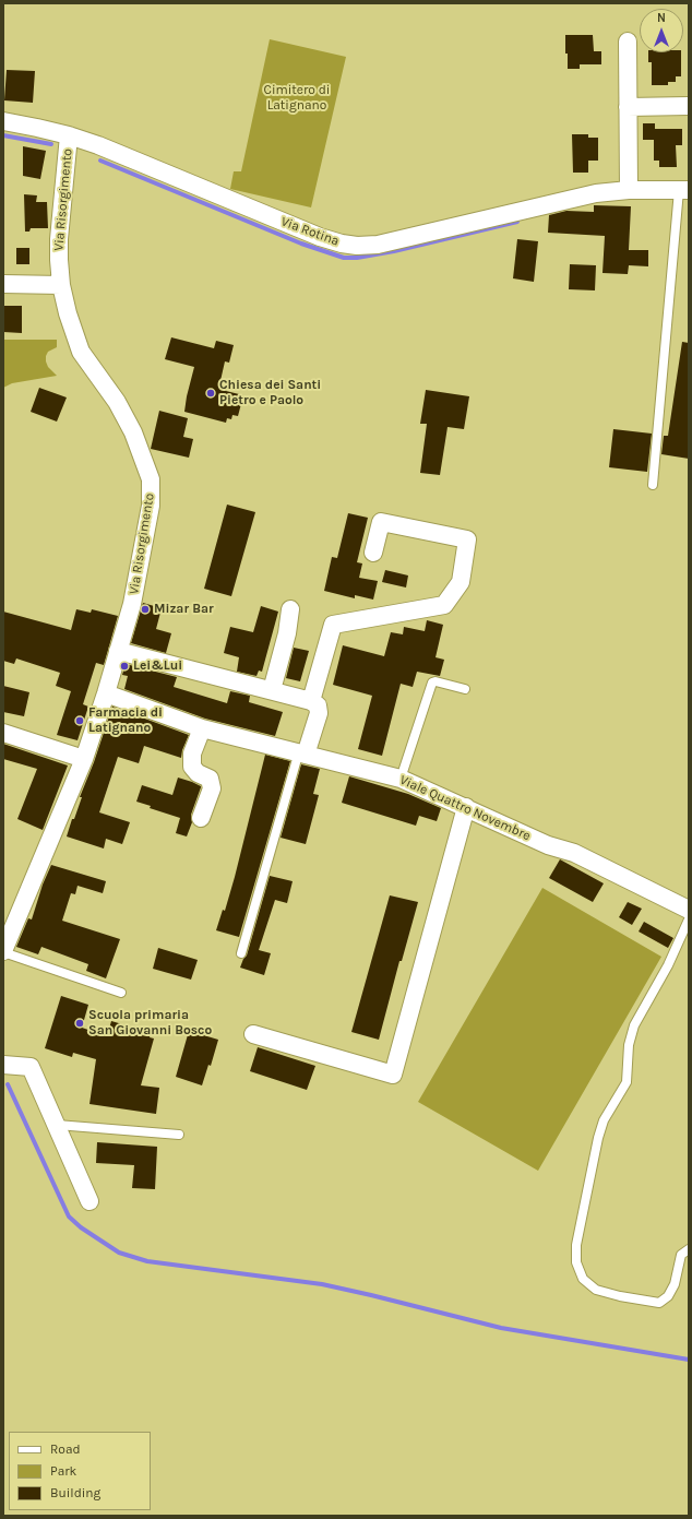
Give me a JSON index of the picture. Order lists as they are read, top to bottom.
{
  "streets": {
    "street": ["Via Risorgimento", "Via Rotina", "Viale Quattro Novembre"]
  },
  "crossings": [
    ["Via Risorgimento", "Via Rotina"],
    ["Via Risorgimento", "Viale Quattro Novembre"]
  ],
  "parks": ["Cimitero di Latignano"],
  "places": [
    "Chiesa dei Santi Pietro e Paolo",
    "Mizar Bar",
    "Lei&Lui",
    "Farmacia di Latignano",
    "Scuola primaria San Giovanni Bosco"
  ],
  "legend": ["Road", "Park", "Building"],
  "north": "top"
}
